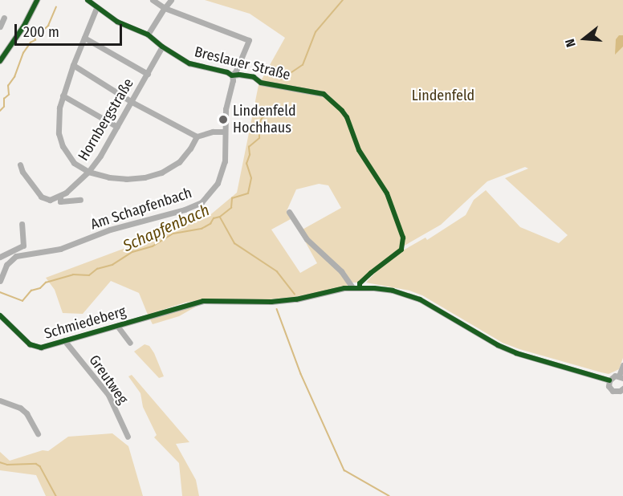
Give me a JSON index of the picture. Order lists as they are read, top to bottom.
{
  "streets": {
    "street": [
      "Breslauer Straße",
      "Hornbergstraße",
      "Am Schapfenbach",
      "Schmiedeberg",
      "Greutweg"
    ]
  },
  "crossings": [
    ["Breslauer Straße", "Hornbergstraße"],
    ["Breslauer Straße", "Am Schapfenbach"],
    ["Schmiedeberg", "Greutweg"]
  ],
  "water": ["Schapfenbach"],
  "parks": ["Lindenfeld"],
  "places": ["Lindenfeld Hochhaus"],
  "scale_bar": "200 m",
  "north": "left"
}
